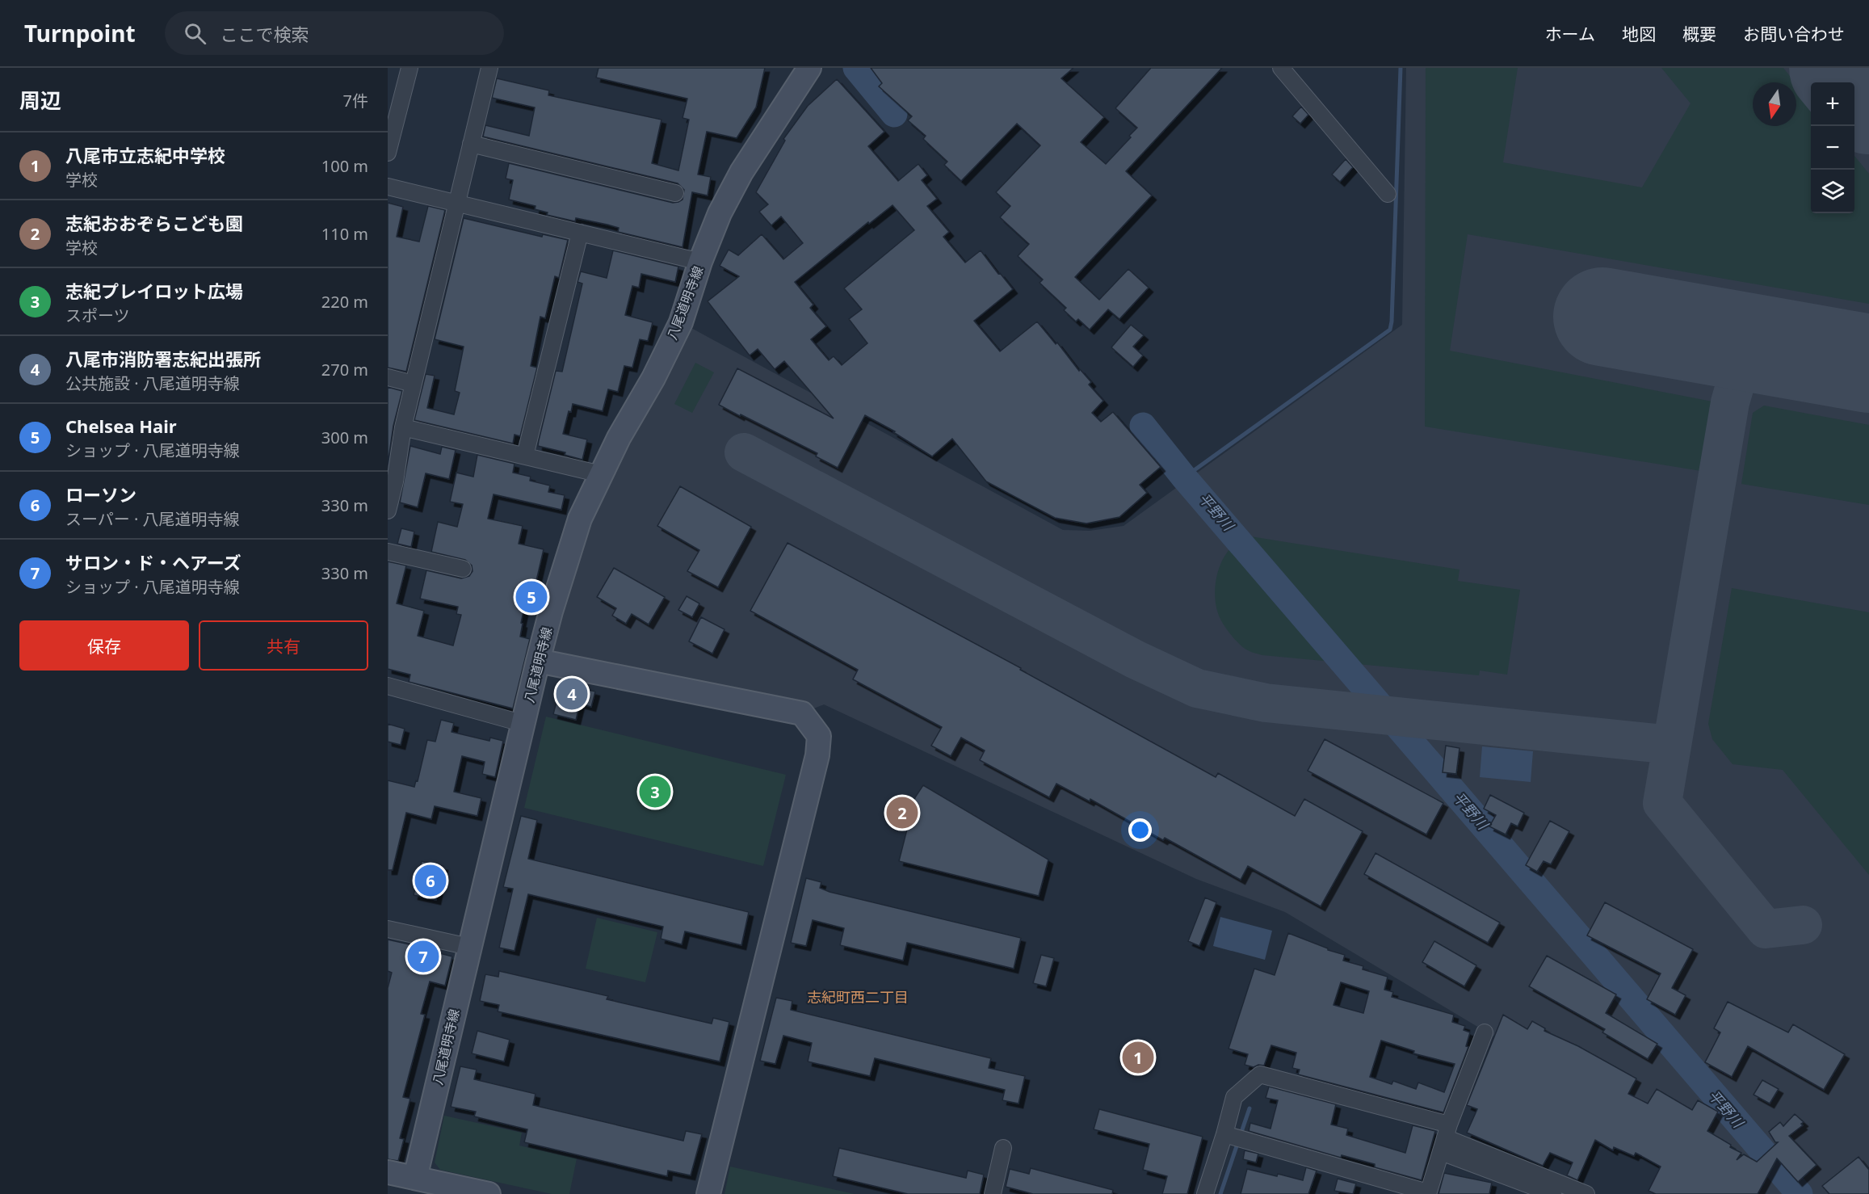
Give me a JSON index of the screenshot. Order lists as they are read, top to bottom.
{
  "streets": {
    "main road": ["八尾道明寺線"]
  },
  "districts": ["志紀町西二丁目"],
  "water": ["平野川"],
  "north": "bottom",
  "page": {
    "header": "Turnpoint",
    "search": "ここで検索",
    "nav": [
      "ホーム",
      "地図",
      "概要",
      "お問い合わせ"
    ],
    "heading": ["周辺", "7件"],
    "map_buttons": ["+", "−"],
    "list": [
      {
        "mark": "1",
        "name": "八尾市立志紀中学校",
        "note": "学校",
        "value": "100 m"
      },
      {
        "mark": "2",
        "name": "志紀おおぞらこども園",
        "note": "学校",
        "value": "110 m"
      },
      {
        "mark": "3",
        "name": "志紀プレイロット広場",
        "note": "スポーツ",
        "value": "220 m"
      },
      {
        "mark": "4",
        "name": "八尾市消防署志紀出張所",
        "note": "公共施設 · 八尾道明寺線",
        "value": "270 m"
      },
      {
        "mark": "5",
        "name": "Chelsea Hair",
        "note": "ショップ · 八尾道明寺線",
        "value": "300 m"
      },
      {
        "mark": "6",
        "name": "ローソン",
        "note": "スーパー · 八尾道明寺線",
        "value": "330 m"
      },
      {
        "mark": "7",
        "name": "サロン・ド・ヘアーズ",
        "note": "ショップ · 八尾道明寺線",
        "value": "330 m"
      }
    ],
    "pins": [
      "5",
      "4",
      "3",
      "2",
      "6",
      "7",
      "1"
    ],
    "buttons": ["保存", "共有"]
  }
}
